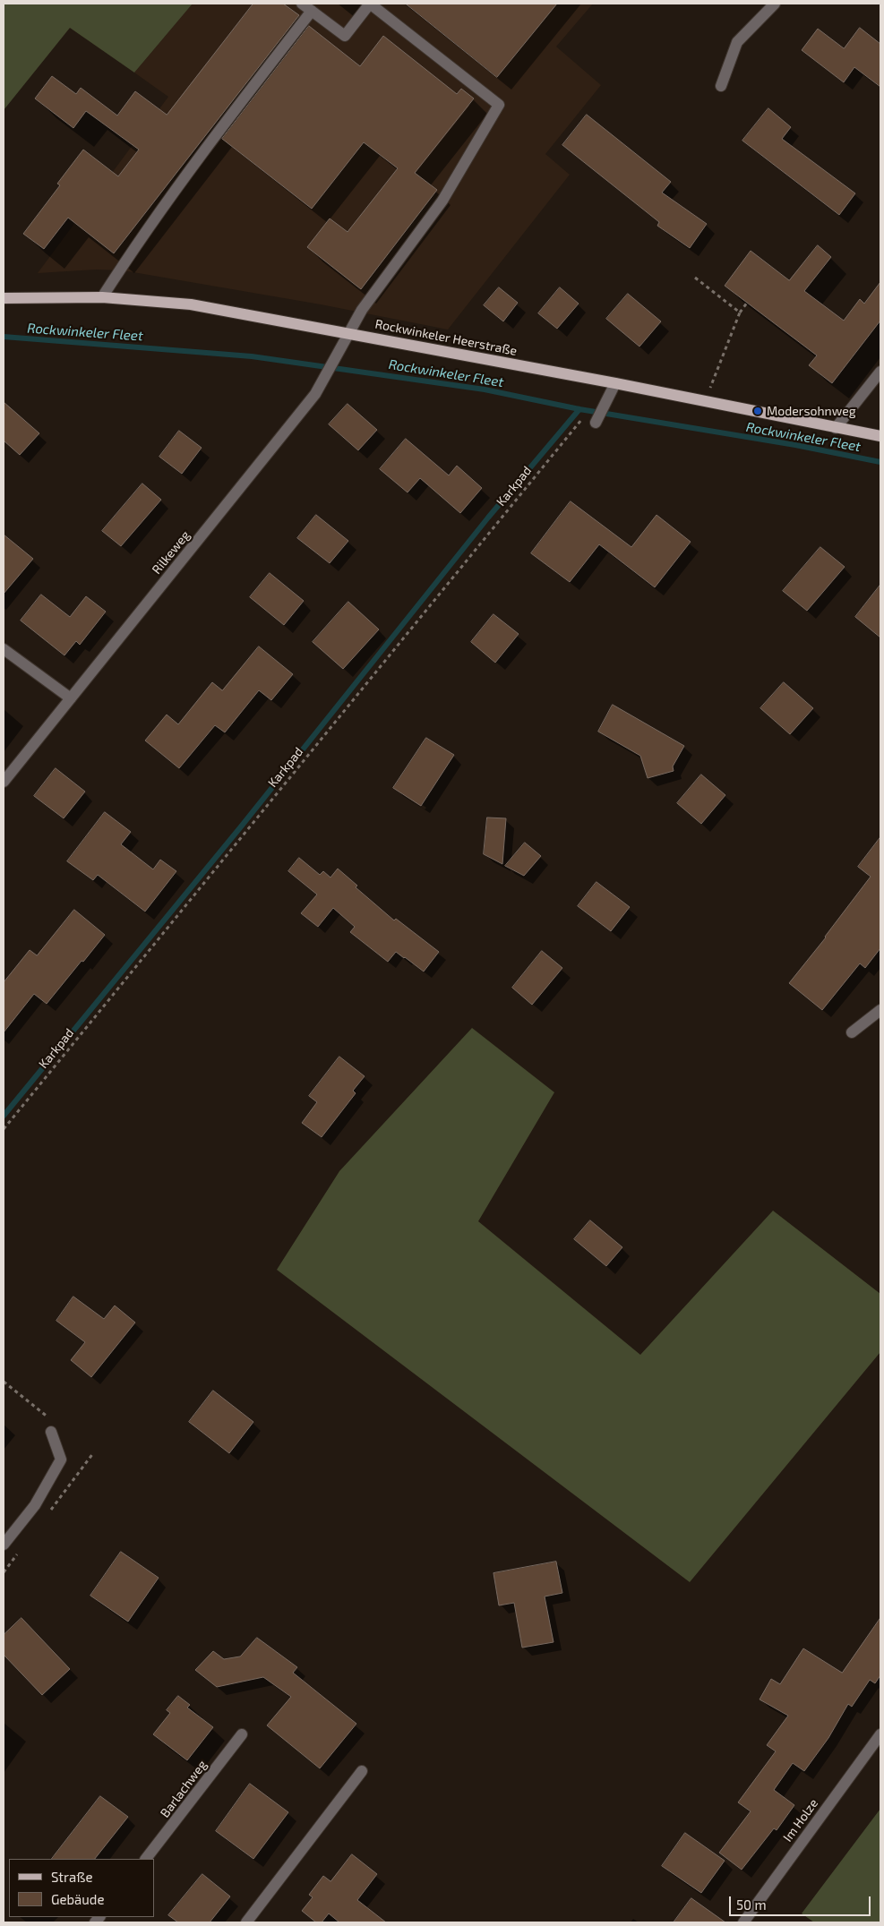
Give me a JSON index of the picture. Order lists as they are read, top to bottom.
{
  "streets": {
    "main road": ["Rockwinkeler Heerstraße"],
    "street": ["Rilkeweg", "Barlachweg", "Im Holze"],
    "path": ["Karkpad"]
  },
  "crossings": [
    ["Rockwinkeler Heerstraße", "Rilkeweg"]
  ],
  "water": ["Rockwinkeler Fleet"],
  "places": ["Modersohnweg"],
  "legend": ["Straße", "Gebäude"],
  "scale_bar": "50 m"
}
